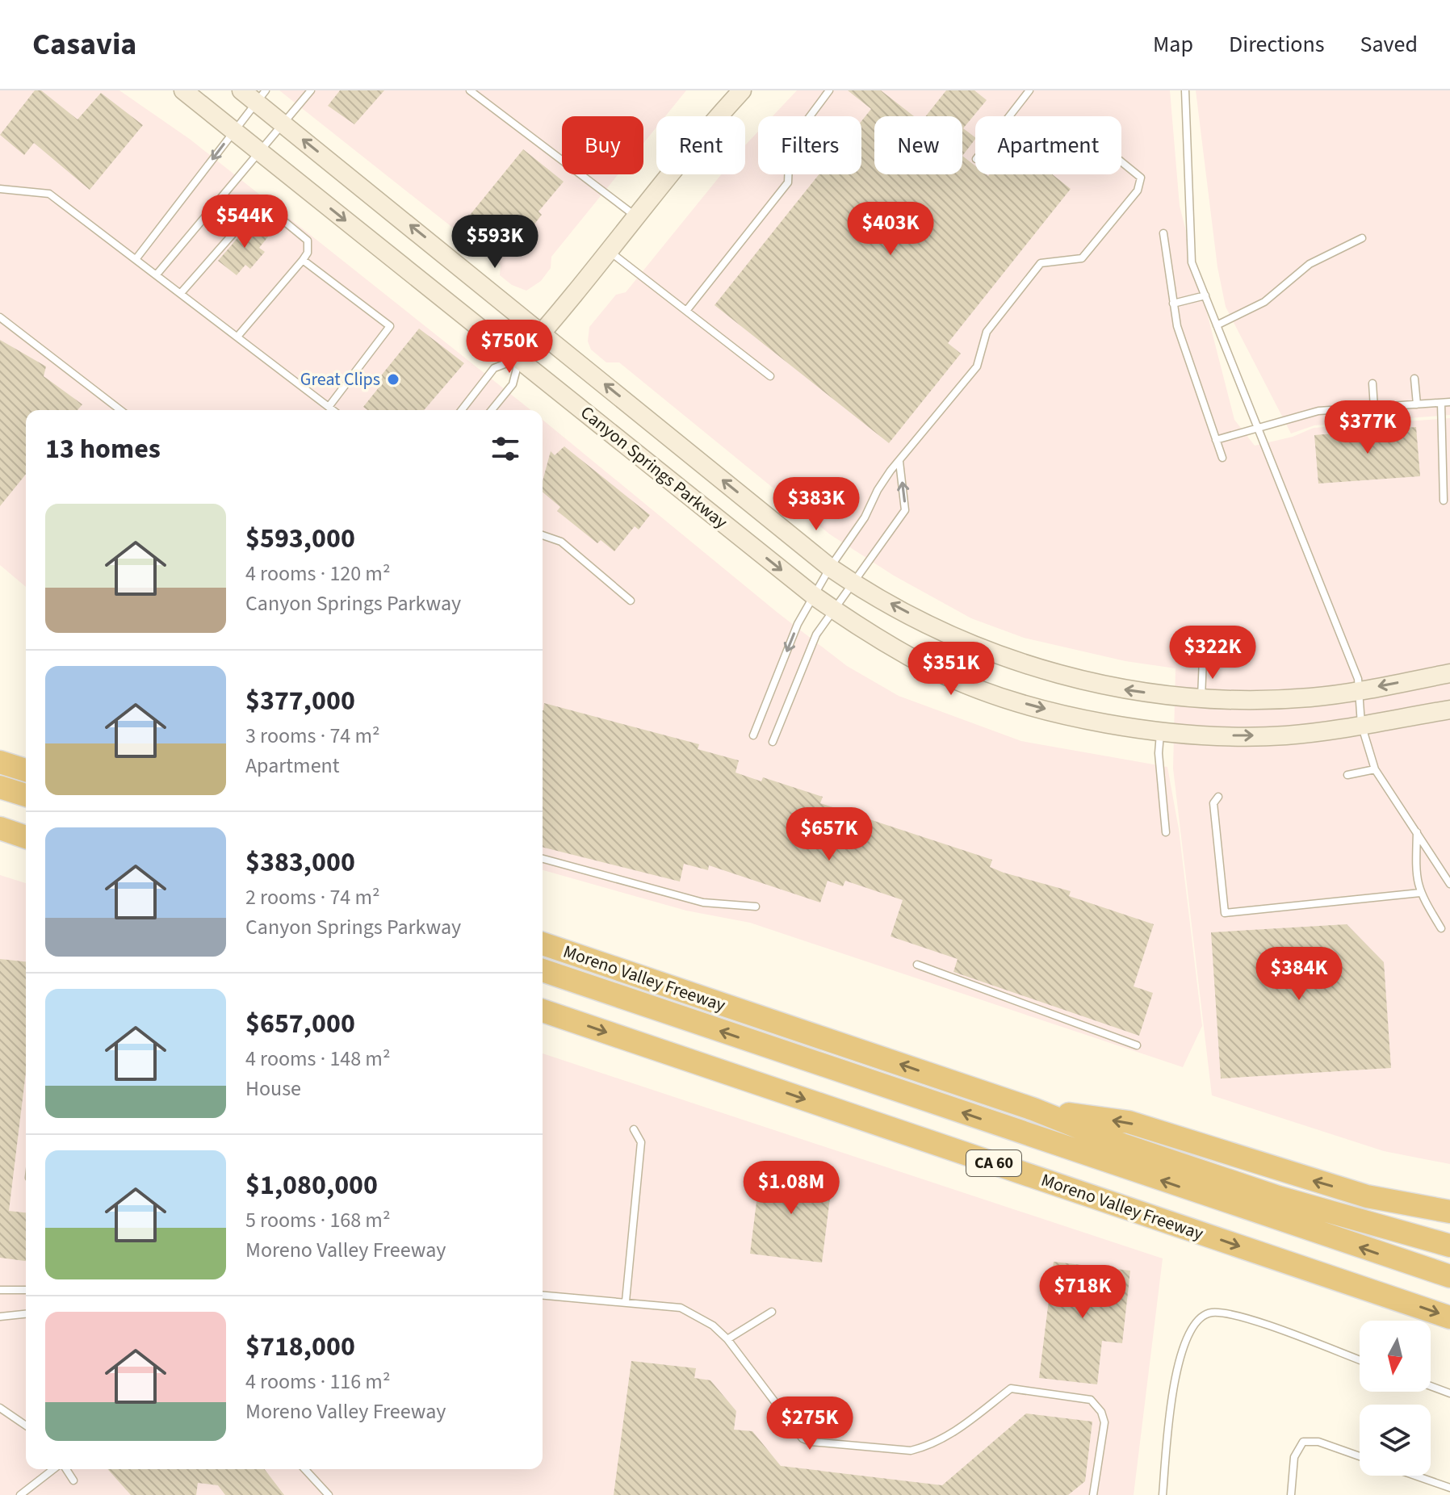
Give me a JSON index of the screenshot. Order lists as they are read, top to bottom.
{
  "streets": {
    "highway": ["Moreno Valley Freeway", "CA 60"],
    "street": ["Canyon Springs Parkway"]
  },
  "places": ["Great Clips"],
  "north": "bottom",
  "page": {
    "header": "Casavia",
    "nav": ["Map", "Directions", "Saved"],
    "chip": [
      "Buy",
      "Rent",
      "Filters",
      "New",
      "Apartment"
    ],
    "price": [
      "$544K",
      "$403K",
      "$593K",
      "$750K",
      "$377K",
      "$383K",
      "$322K",
      "$351K",
      "$657K",
      "$384K",
      "$1.08M",
      "$718K",
      "$275K"
    ],
    "heading": "13 homes",
    "list": [
      {
        "name": "$593,000",
        "note": "4 rooms · 120 m² · Canyon Springs Parkway"
      },
      {
        "name": "$377,000",
        "note": "3 rooms · 74 m² · Apartment"
      },
      {
        "name": "$383,000",
        "note": "2 rooms · 74 m² · Canyon Springs Parkway"
      },
      {
        "name": "$657,000",
        "note": "4 rooms · 148 m² · House"
      },
      {
        "name": "$1,080,000",
        "note": "5 rooms · 168 m² · Moreno Valley Freeway"
      },
      {
        "name": "$718,000",
        "note": "4 rooms · 116 m² · Moreno Valley Freeway"
      }
    ]
  }
}
